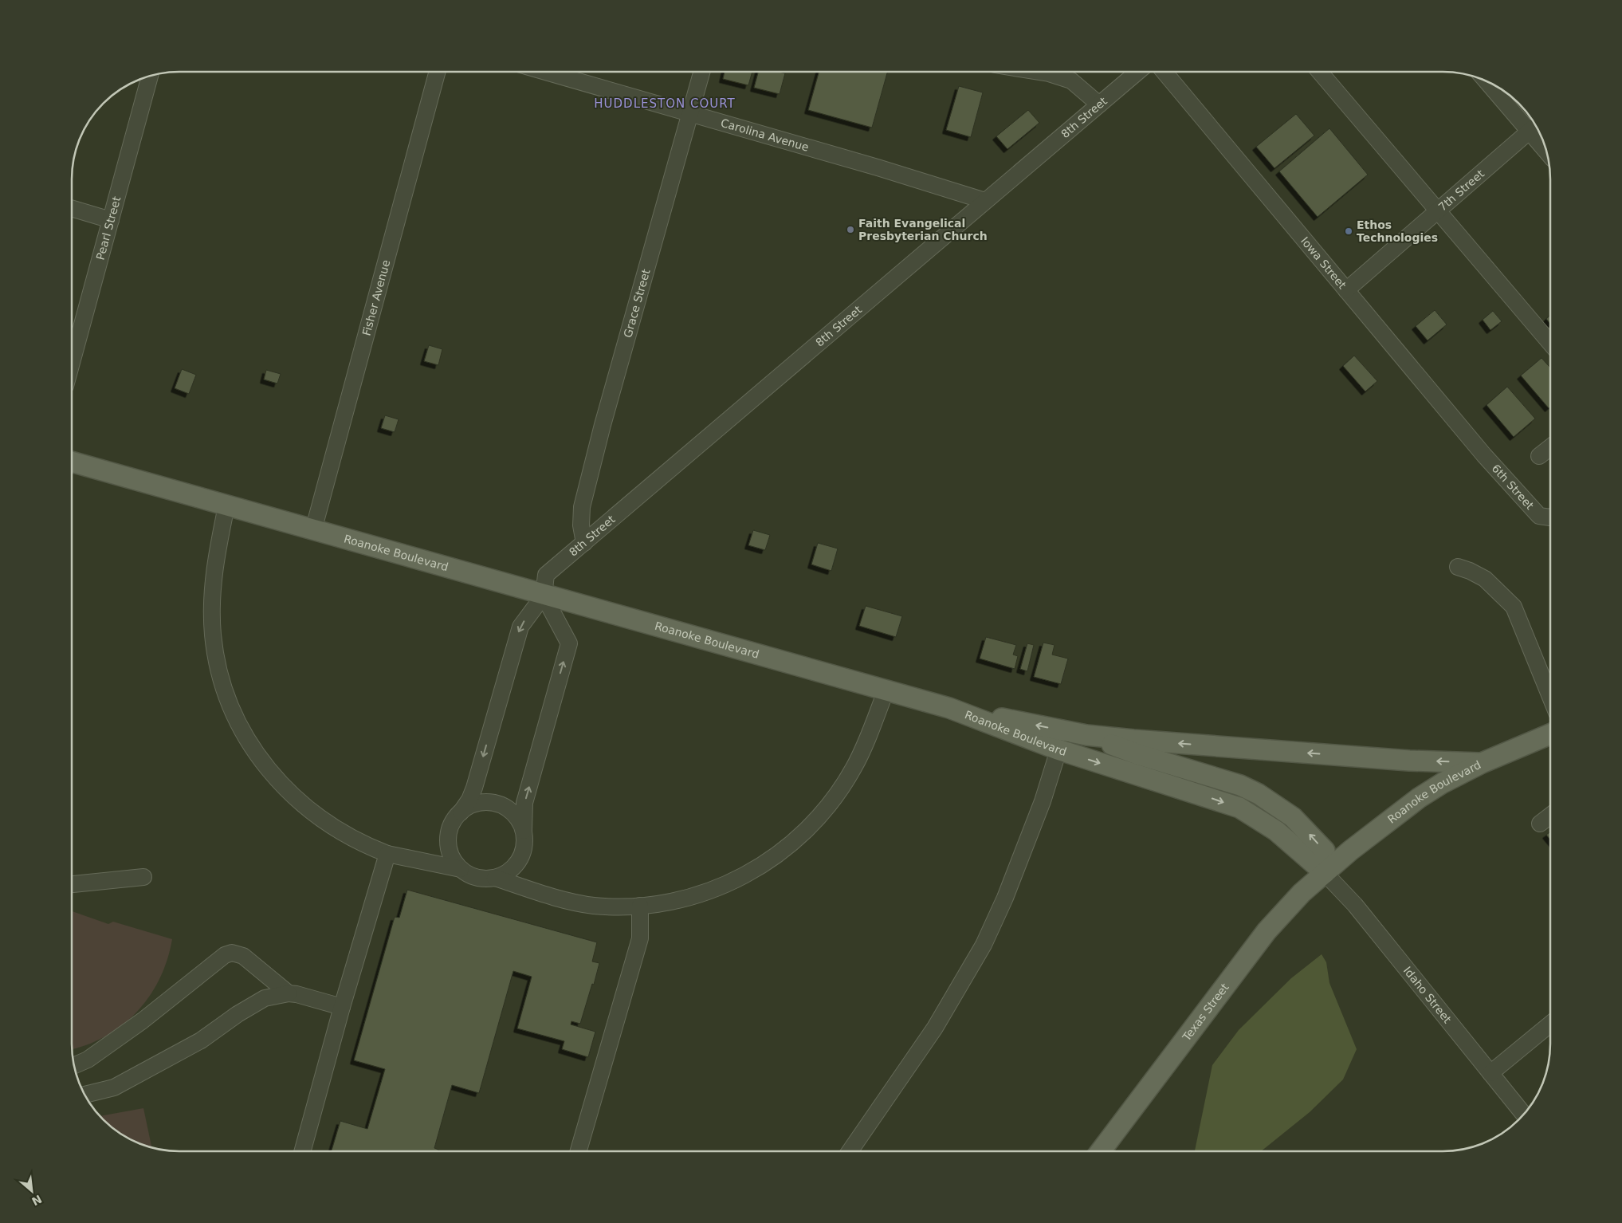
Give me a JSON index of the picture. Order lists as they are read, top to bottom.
{
  "streets": {
    "main road": ["Roanoke Boulevard", "Texas Street"],
    "street": [
      "8th Street",
      "Carolina Avenue",
      "7th Street",
      "Pearl Street",
      "Iowa Street",
      "Fisher Avenue",
      "Grace Street",
      "6th Street",
      "Idaho Street"
    ]
  },
  "crossings": [
    ["8th Street", "Carolina Avenue"],
    ["8th Street", "Grace Street"],
    ["8th Street", "Roanoke Boulevard"],
    ["Carolina Avenue", "Grace Street"],
    ["7th Street", "Iowa Street"],
    ["Iowa Street", "6th Street"],
    ["Fisher Avenue", "Roanoke Boulevard"],
    ["Roanoke Boulevard", "Idaho Street"],
    ["Roanoke Boulevard", "Texas Street"],
    ["Idaho Street", "Texas Street"]
  ],
  "districts": ["HUDDLESTON COURT"],
  "places": ["Faith Evangelical Presbyterian Church", "Ethos Technologies"],
  "north": "bottom right"
}
